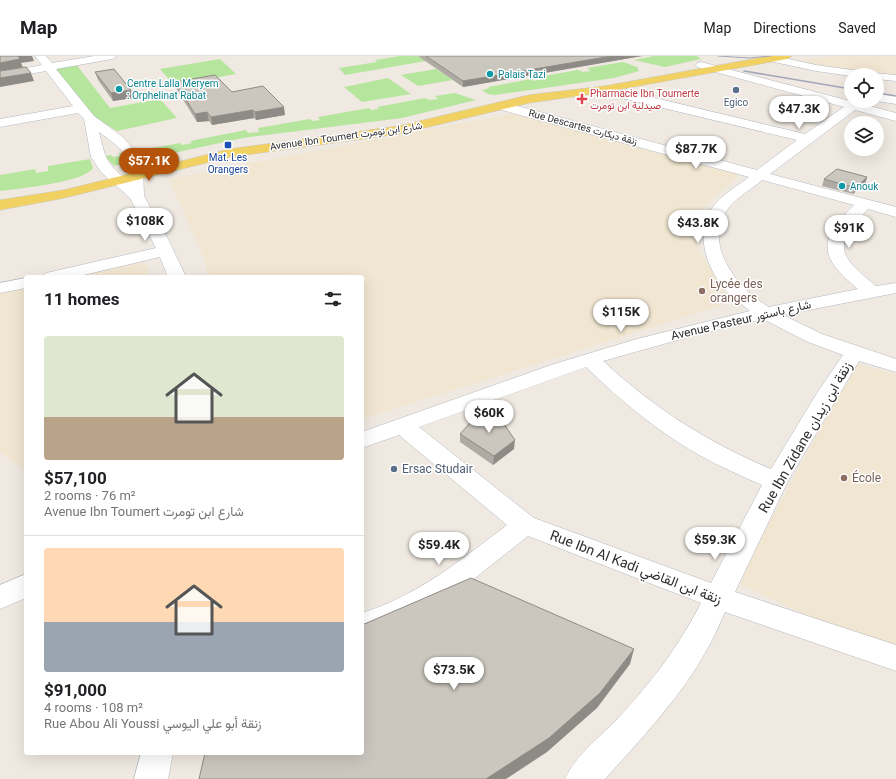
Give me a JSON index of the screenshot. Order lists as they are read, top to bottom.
{
  "streets": {
    "main road": ["Avenue Ibn Toumert شارع ابن تومرت"],
    "street": [
      "Rue Descartes زنقة ديكارت",
      "Avenue Pasteur شارع باستور",
      "Rue Ibn Zidane زنقة ابن زيدان",
      "Rue Ibn Al Kadi زنقة ابن القاضي"
    ]
  },
  "crossings": [
    ["Rue Descartes زنقة ديكارت", "Avenue Ibn Toumert شارع ابن تومرت"],
    ["Avenue Pasteur شارع باستور", "Rue Ibn Al Kadi زنقة ابن القاضي"],
    ["Rue Ibn Zidane زنقة ابن زيدان", "Rue Ibn Al Kadi زنقة ابن القاضي"]
  ],
  "places": {
    "other": [
      "Palais Tazi",
      "Centre Lalla Meryem : Orphelinat Rabat",
      "Egico",
      "Anouk",
      "Lycée des orangers",
      "Ersac Studair",
      "École"
    ],
    "health": ["Pharmacie Ibn Toumerte صيدلية ابن تومرت"],
    "transit": ["Mat. Les Orangers"]
  },
  "page": {
    "header": "Map",
    "nav": ["Map", "Directions", "Saved"],
    "price": [
      "$47.3K",
      "$87.7K",
      "$57.1K",
      "$108K",
      "$43.8K",
      "$91K",
      "$115K",
      "$60K",
      "$59.3K",
      "$59.4K",
      "$73.5K"
    ],
    "heading": "11 homes",
    "list": [
      {
        "name": "$57,100",
        "note": "2 rooms · 76 m² · Avenue Ibn Toumert شارع ابن تومرت"
      },
      {
        "name": "$91,000",
        "note": "4 rooms · 108 m² · Rue Abou Ali Youssi زنقة أبو علي اليوسي"
      }
    ]
  }
}
